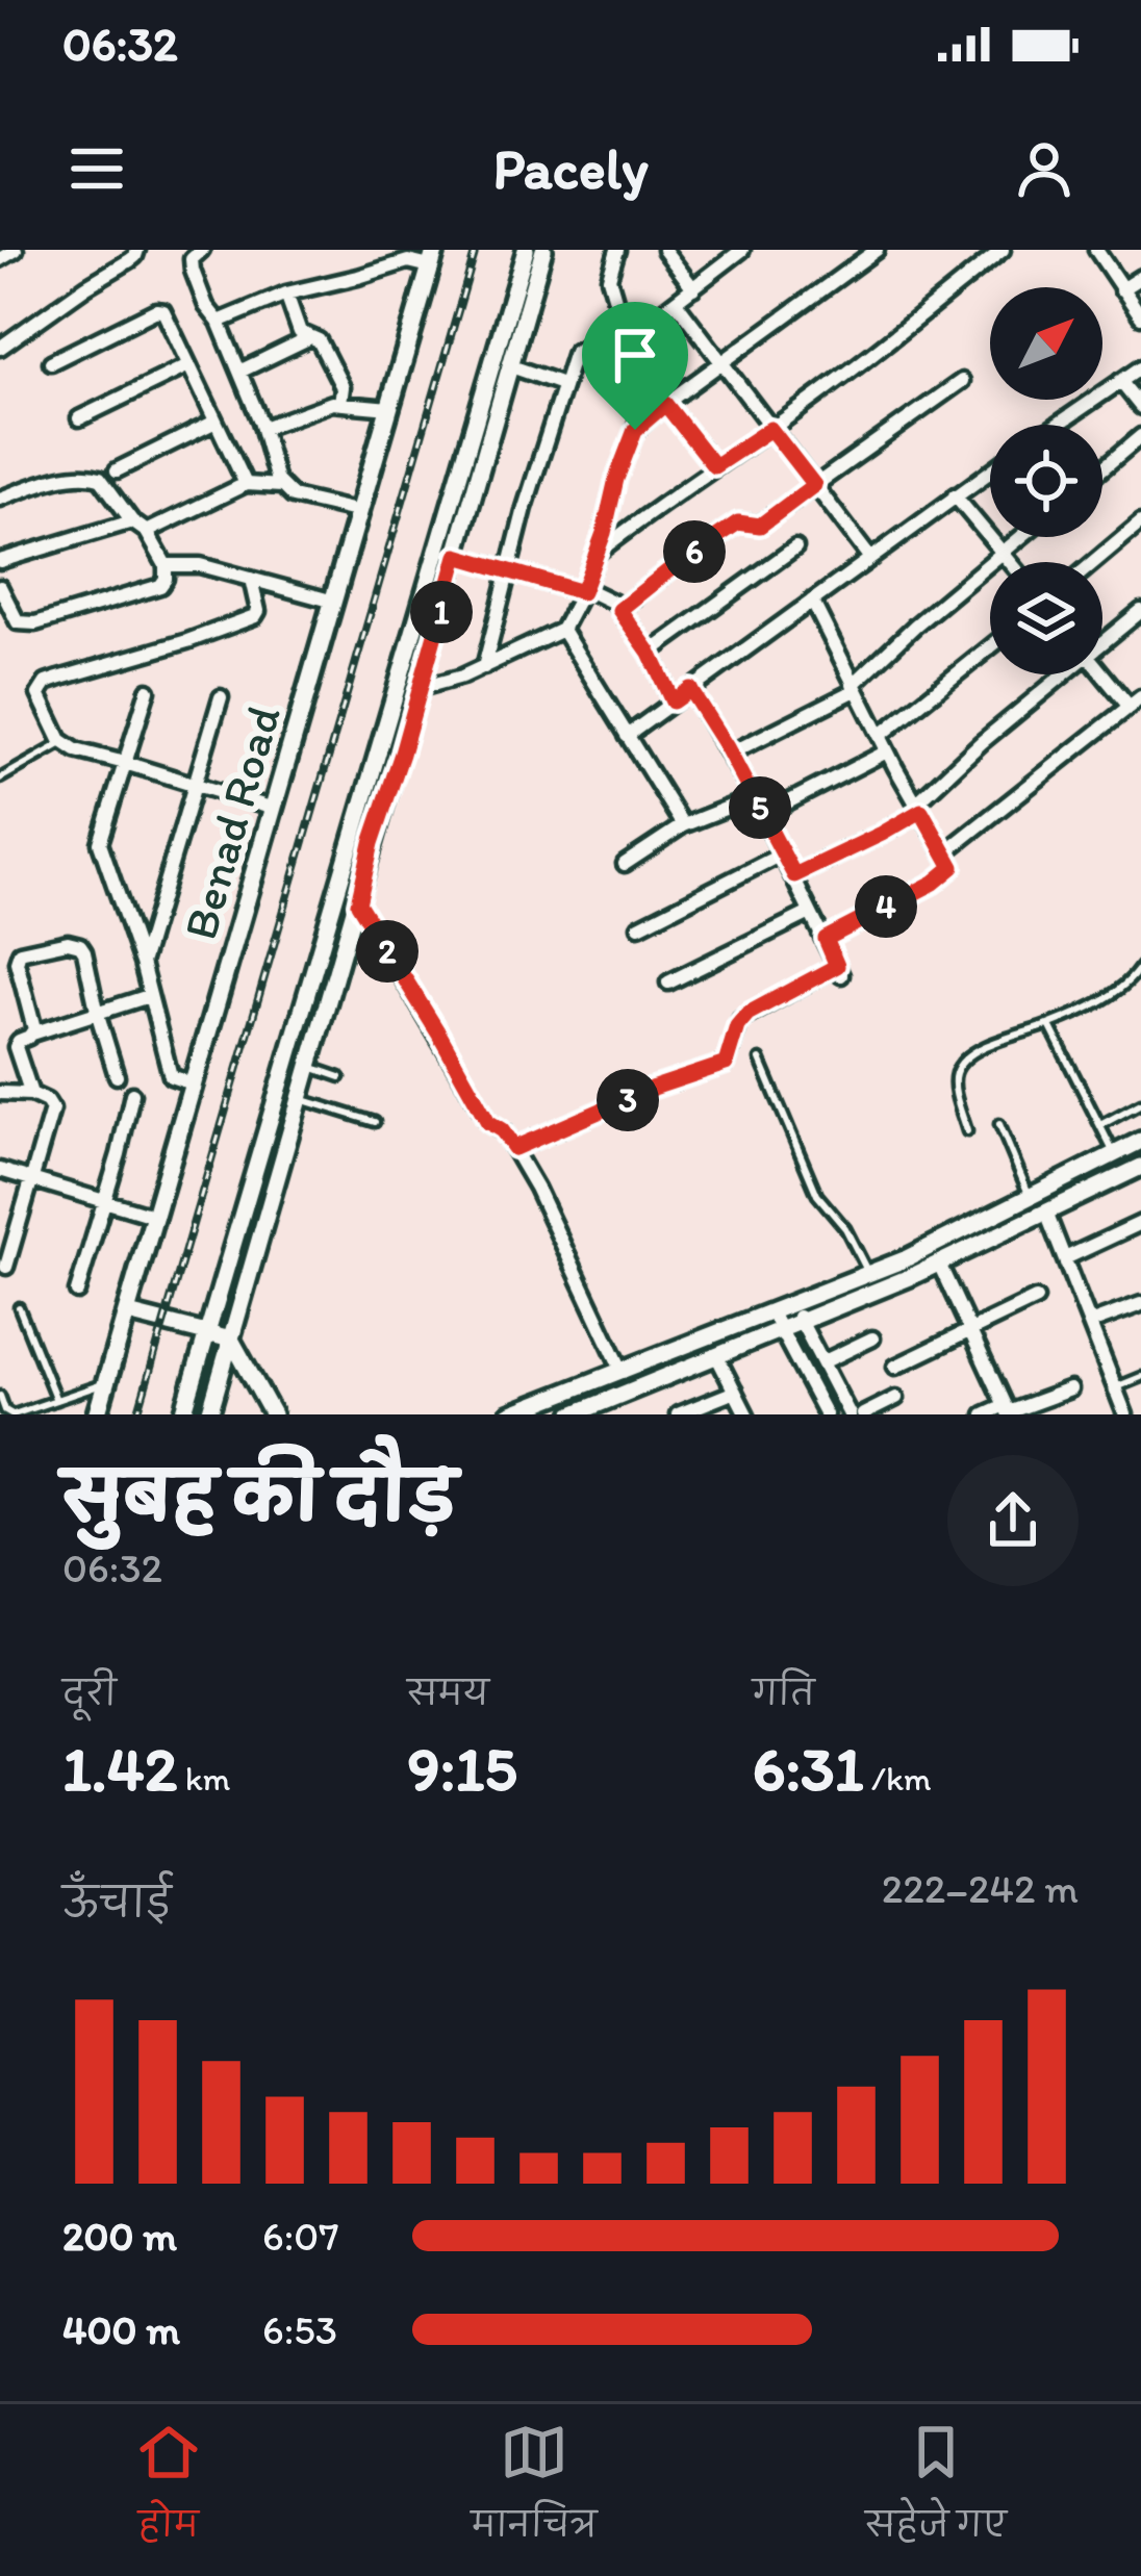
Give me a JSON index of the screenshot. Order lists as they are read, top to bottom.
{
  "streets": {
    "main road": ["Benad Road"]
  },
  "north": "top right",
  "page": {
    "status": "06:32",
    "header": "Pacely",
    "pins": [
      "6",
      "1",
      "5",
      "4",
      "2",
      "3"
    ],
    "heading": ["सुबह की दौड़", "06:32"],
    "stats": [
      ["दूरी", "1.42 km"],
      ["समय", "9:15"],
      ["गति", "6:31 /km"]
    ],
    "chart": ["ऊँचाई", "222–242 m"],
    "list": [
      {
        "name": "200 m",
        "note": "6:07"
      },
      {
        "name": "400 m",
        "note": "6:53"
      }
    ],
    "tabs": ["होम", "मानचित्र", "सहेजे गए"]
  }
}
